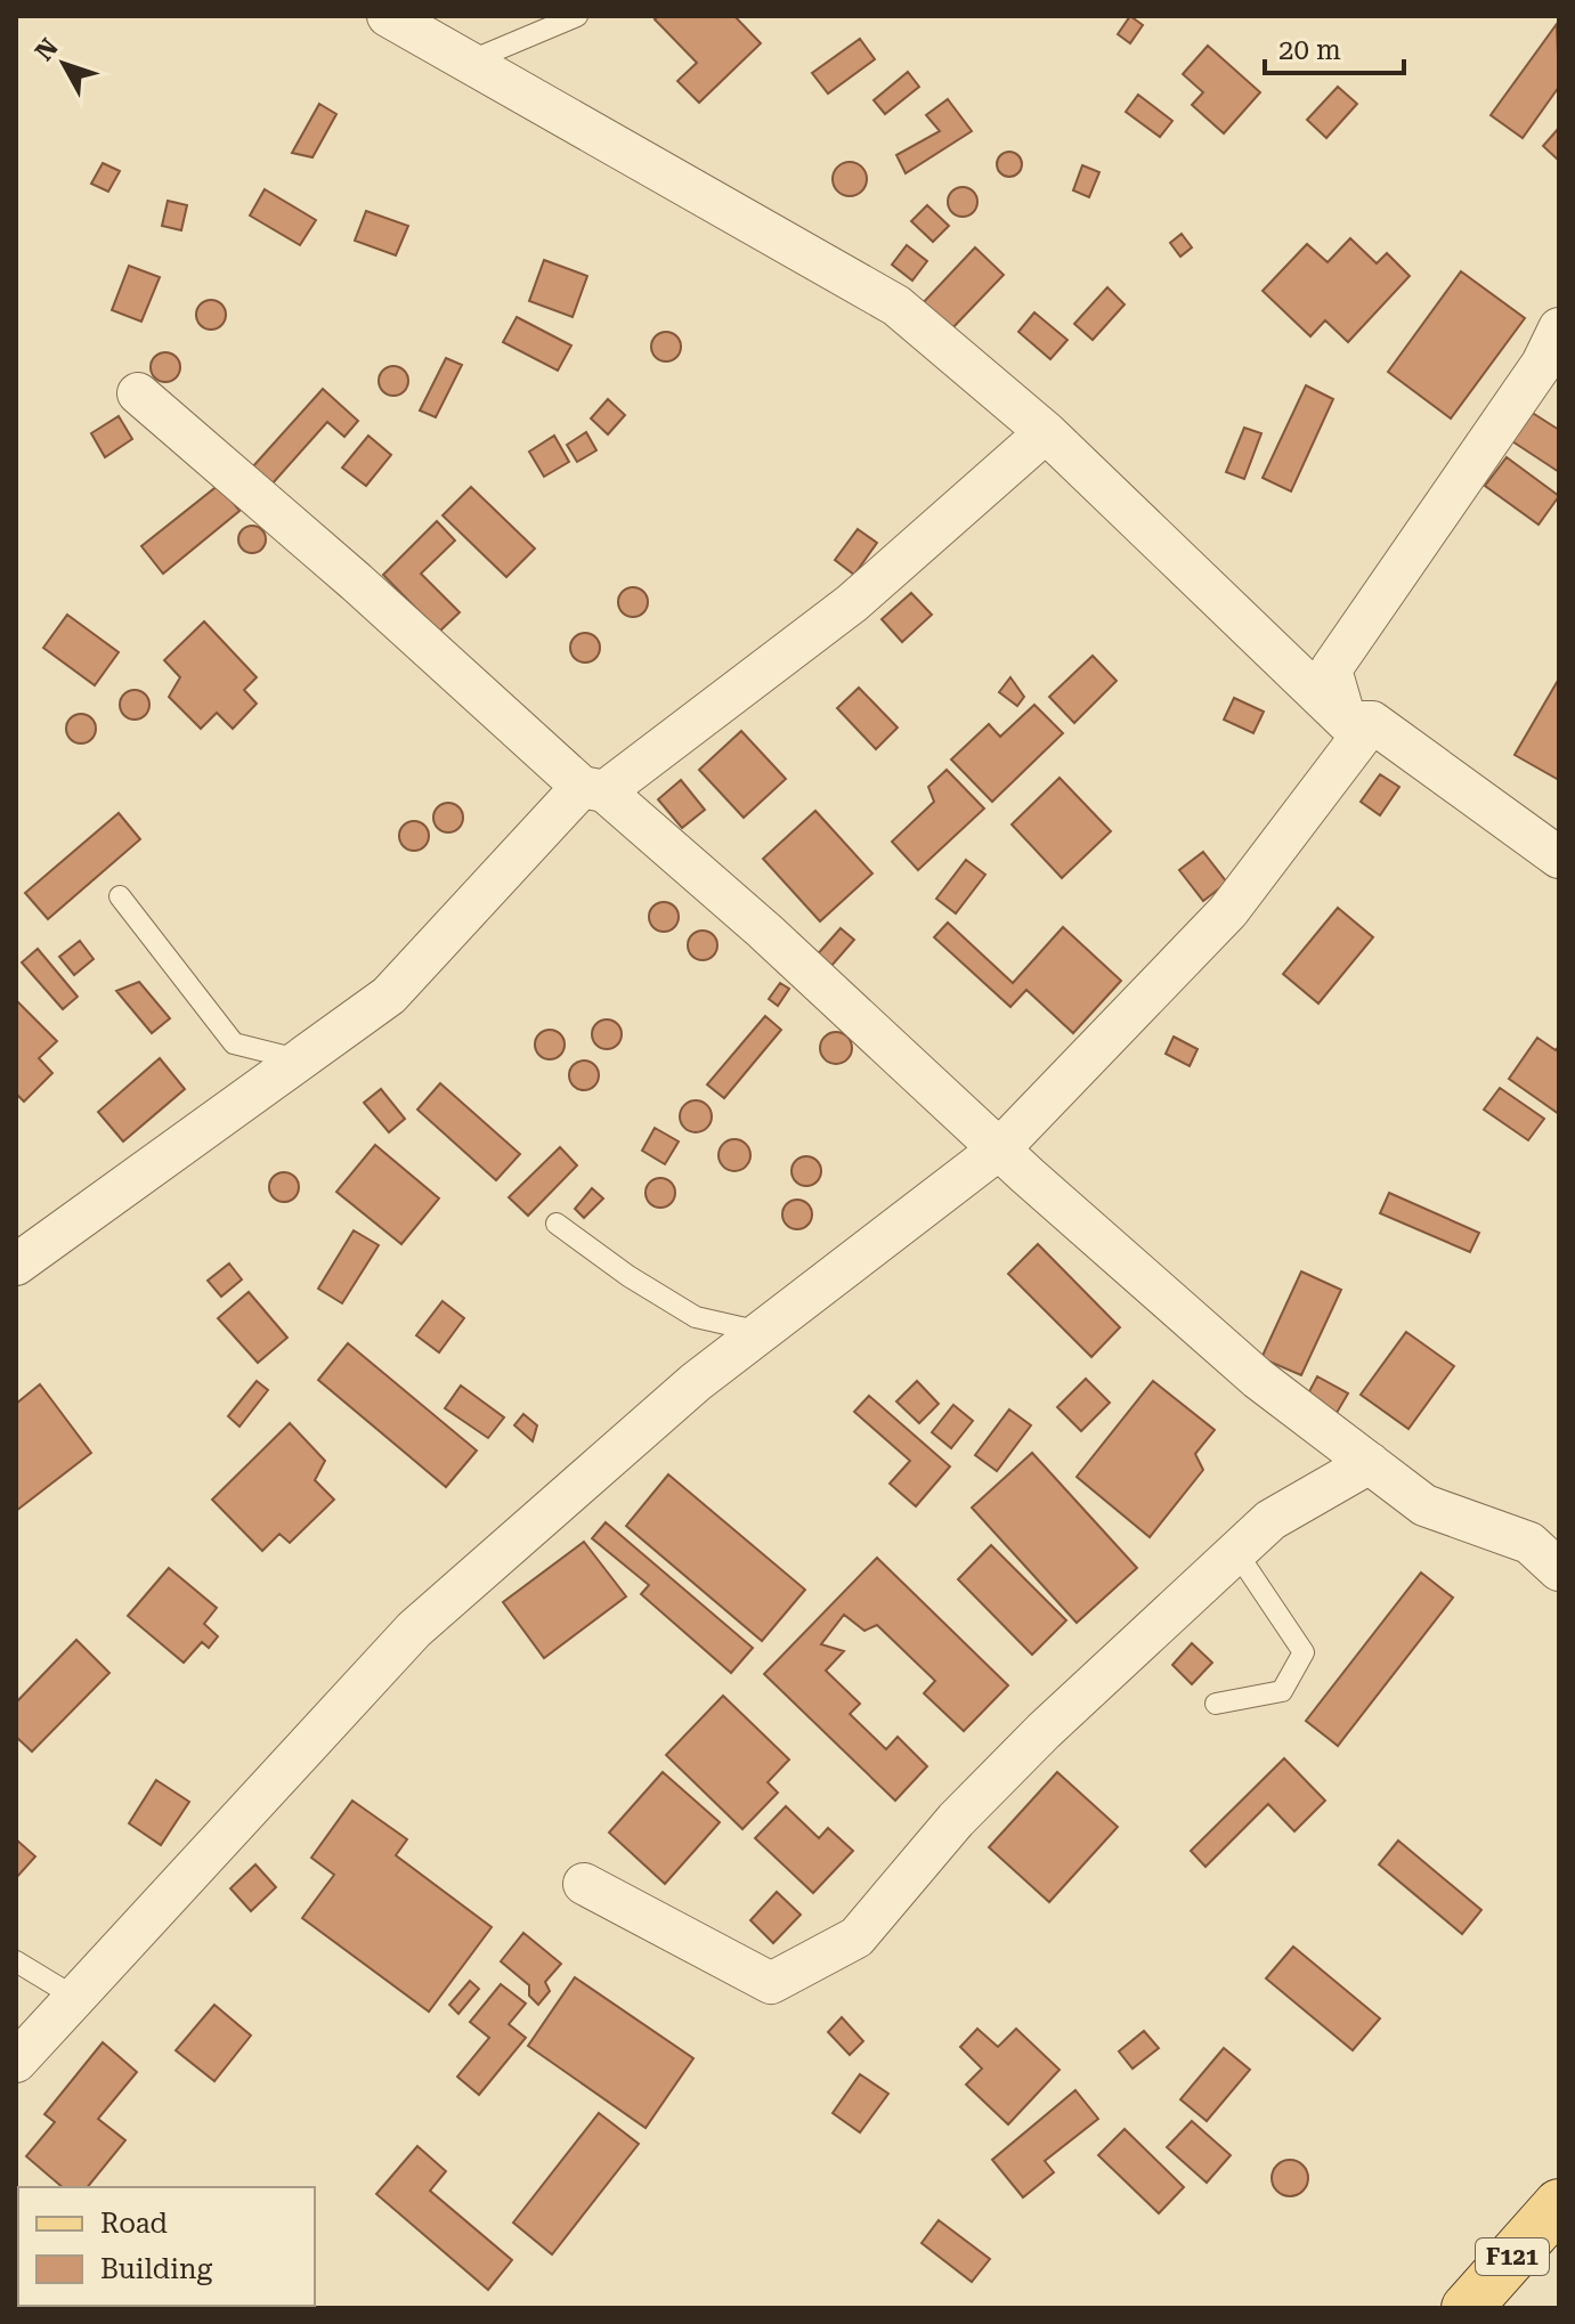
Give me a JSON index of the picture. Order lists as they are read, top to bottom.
{
  "streets": {
    "main road": ["F121"]
  },
  "legend": ["Road", "Building"],
  "scale_bar": "20 m",
  "north": "top left"
}
